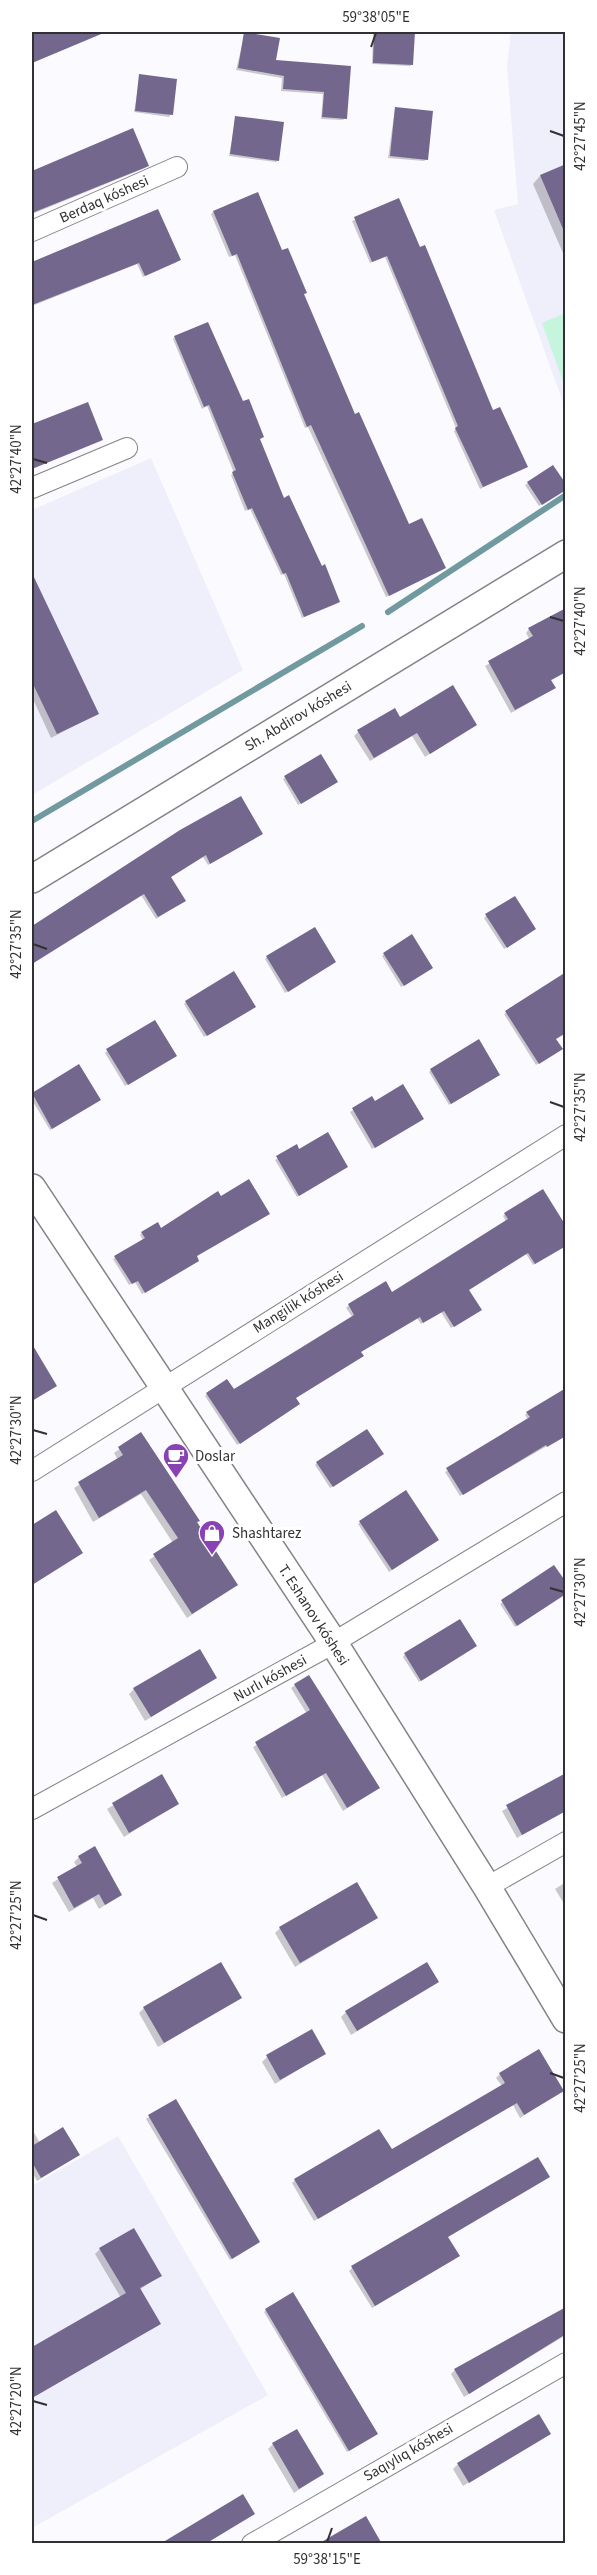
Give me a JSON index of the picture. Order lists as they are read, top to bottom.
{
  "streets": {
    "main road": ["Sh. Abdirov kóshesi", "T. Eshanov kóshesi"],
    "street": [
      "Berdaq kóshesi",
      "Mangilik kóshesi",
      "Nurlı kóshesi",
      "Saqıylıq kóshesi"
    ]
  },
  "crossings": [
    ["Mangilik kóshesi", "T. Eshanov kóshesi"],
    ["T. Eshanov kóshesi", "Nurlı kóshesi"]
  ],
  "places": {
    "cafe": ["Doslar"],
    "shop": ["Shashtarez"]
  },
  "coordinates": [
    "59°38'05\"E",
    "42°27'45\"N",
    "42°27'40\"N",
    "42°27'35\"N",
    "42°27'30\"N",
    "42°27'25\"N",
    "42°27'20\"N",
    "59°38'15\"E"
  ]
}
